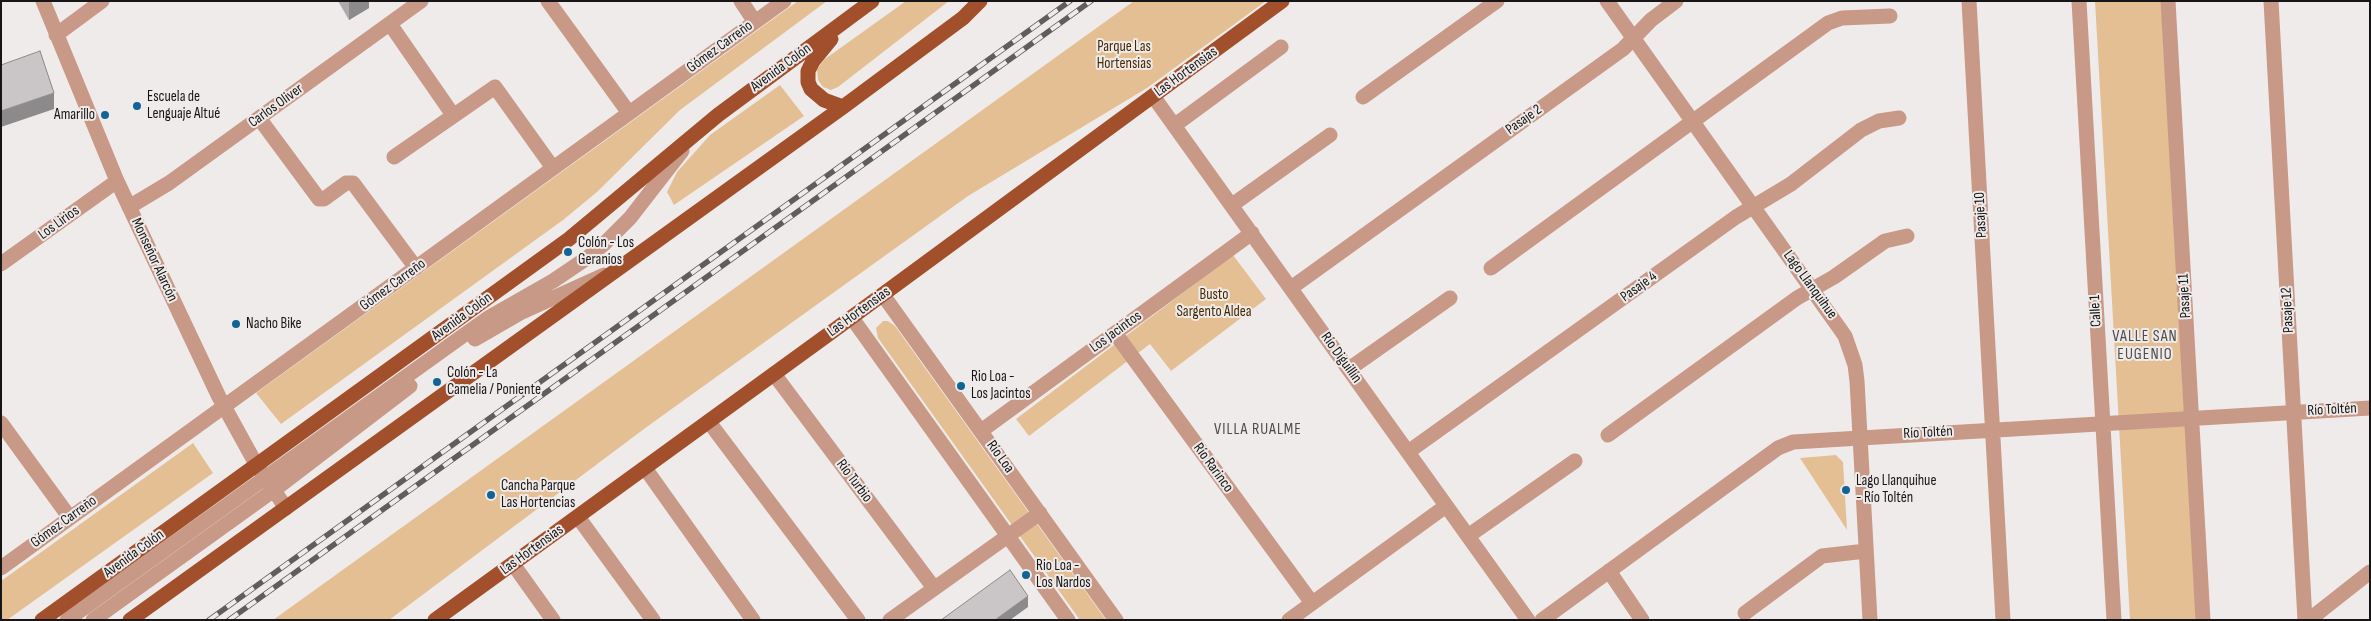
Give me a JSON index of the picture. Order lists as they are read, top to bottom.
{
  "streets": {
    "main road": ["Avenida Colón", "Las Hortensias"],
    "street": [
      "Gómez Carreño",
      "Carlos Oliver",
      "Pasaje 2",
      "Pasaje 10",
      "Los Lirios",
      "Monseñor Alarcón",
      "Lago Llanquihue",
      "Pasaje 4",
      "Pasaje 11",
      "Pasaje 12",
      "Calle 1",
      "Los Jacintos",
      "Río Diguillín",
      "Río Toltén",
      "Río Loa",
      "Río Rarinco",
      "Río Turbio"
    ]
  },
  "crossings": [
    ["Gómez Carreño", "Monseñor Alarcón"],
    ["Avenida Colón", "Monseñor Alarcón"],
    ["Las Hortensias", "Río Diguillín"],
    ["Las Hortensias", "Río Loa"],
    ["Las Hortensias", "Río Turbio"],
    ["Carlos Oliver", "Monseñor Alarcón"],
    ["Pasaje 2", "Lago Llanquihue"],
    ["Pasaje 2", "Río Diguillín"],
    ["Pasaje 10", "Río Toltén"],
    ["Los Lirios", "Monseñor Alarcón"],
    ["Lago Llanquihue", "Pasaje 4"],
    ["Lago Llanquihue", "Río Toltén"],
    ["Pasaje 4", "Río Diguillín"],
    ["Pasaje 11", "Río Toltén"],
    ["Pasaje 12", "Río Toltén"],
    ["Calle 1", "Río Toltén"],
    ["Los Jacintos", "Río Diguillín"],
    ["Los Jacintos", "Río Loa"],
    ["Los Jacintos", "Río Rarinco"]
  ],
  "districts": ["VALLE SAN EUGENIO", "VILLA RUALME"],
  "parks": ["Parque Las Hortensias", "Busto Sargento Aldea"],
  "places": [
    "Escuela de Lenguaje Altué",
    "Amarillo",
    "Colón - Los Geranios",
    "Nacho Bike",
    "Colón - La Camelia / Poniente",
    "Rio Loa - Los Jacintos",
    "Lago Llanquihue - Río Toltén",
    "Cancha Parque Las Hortencias",
    "Rio Loa - Los Nardos"
  ]
}
